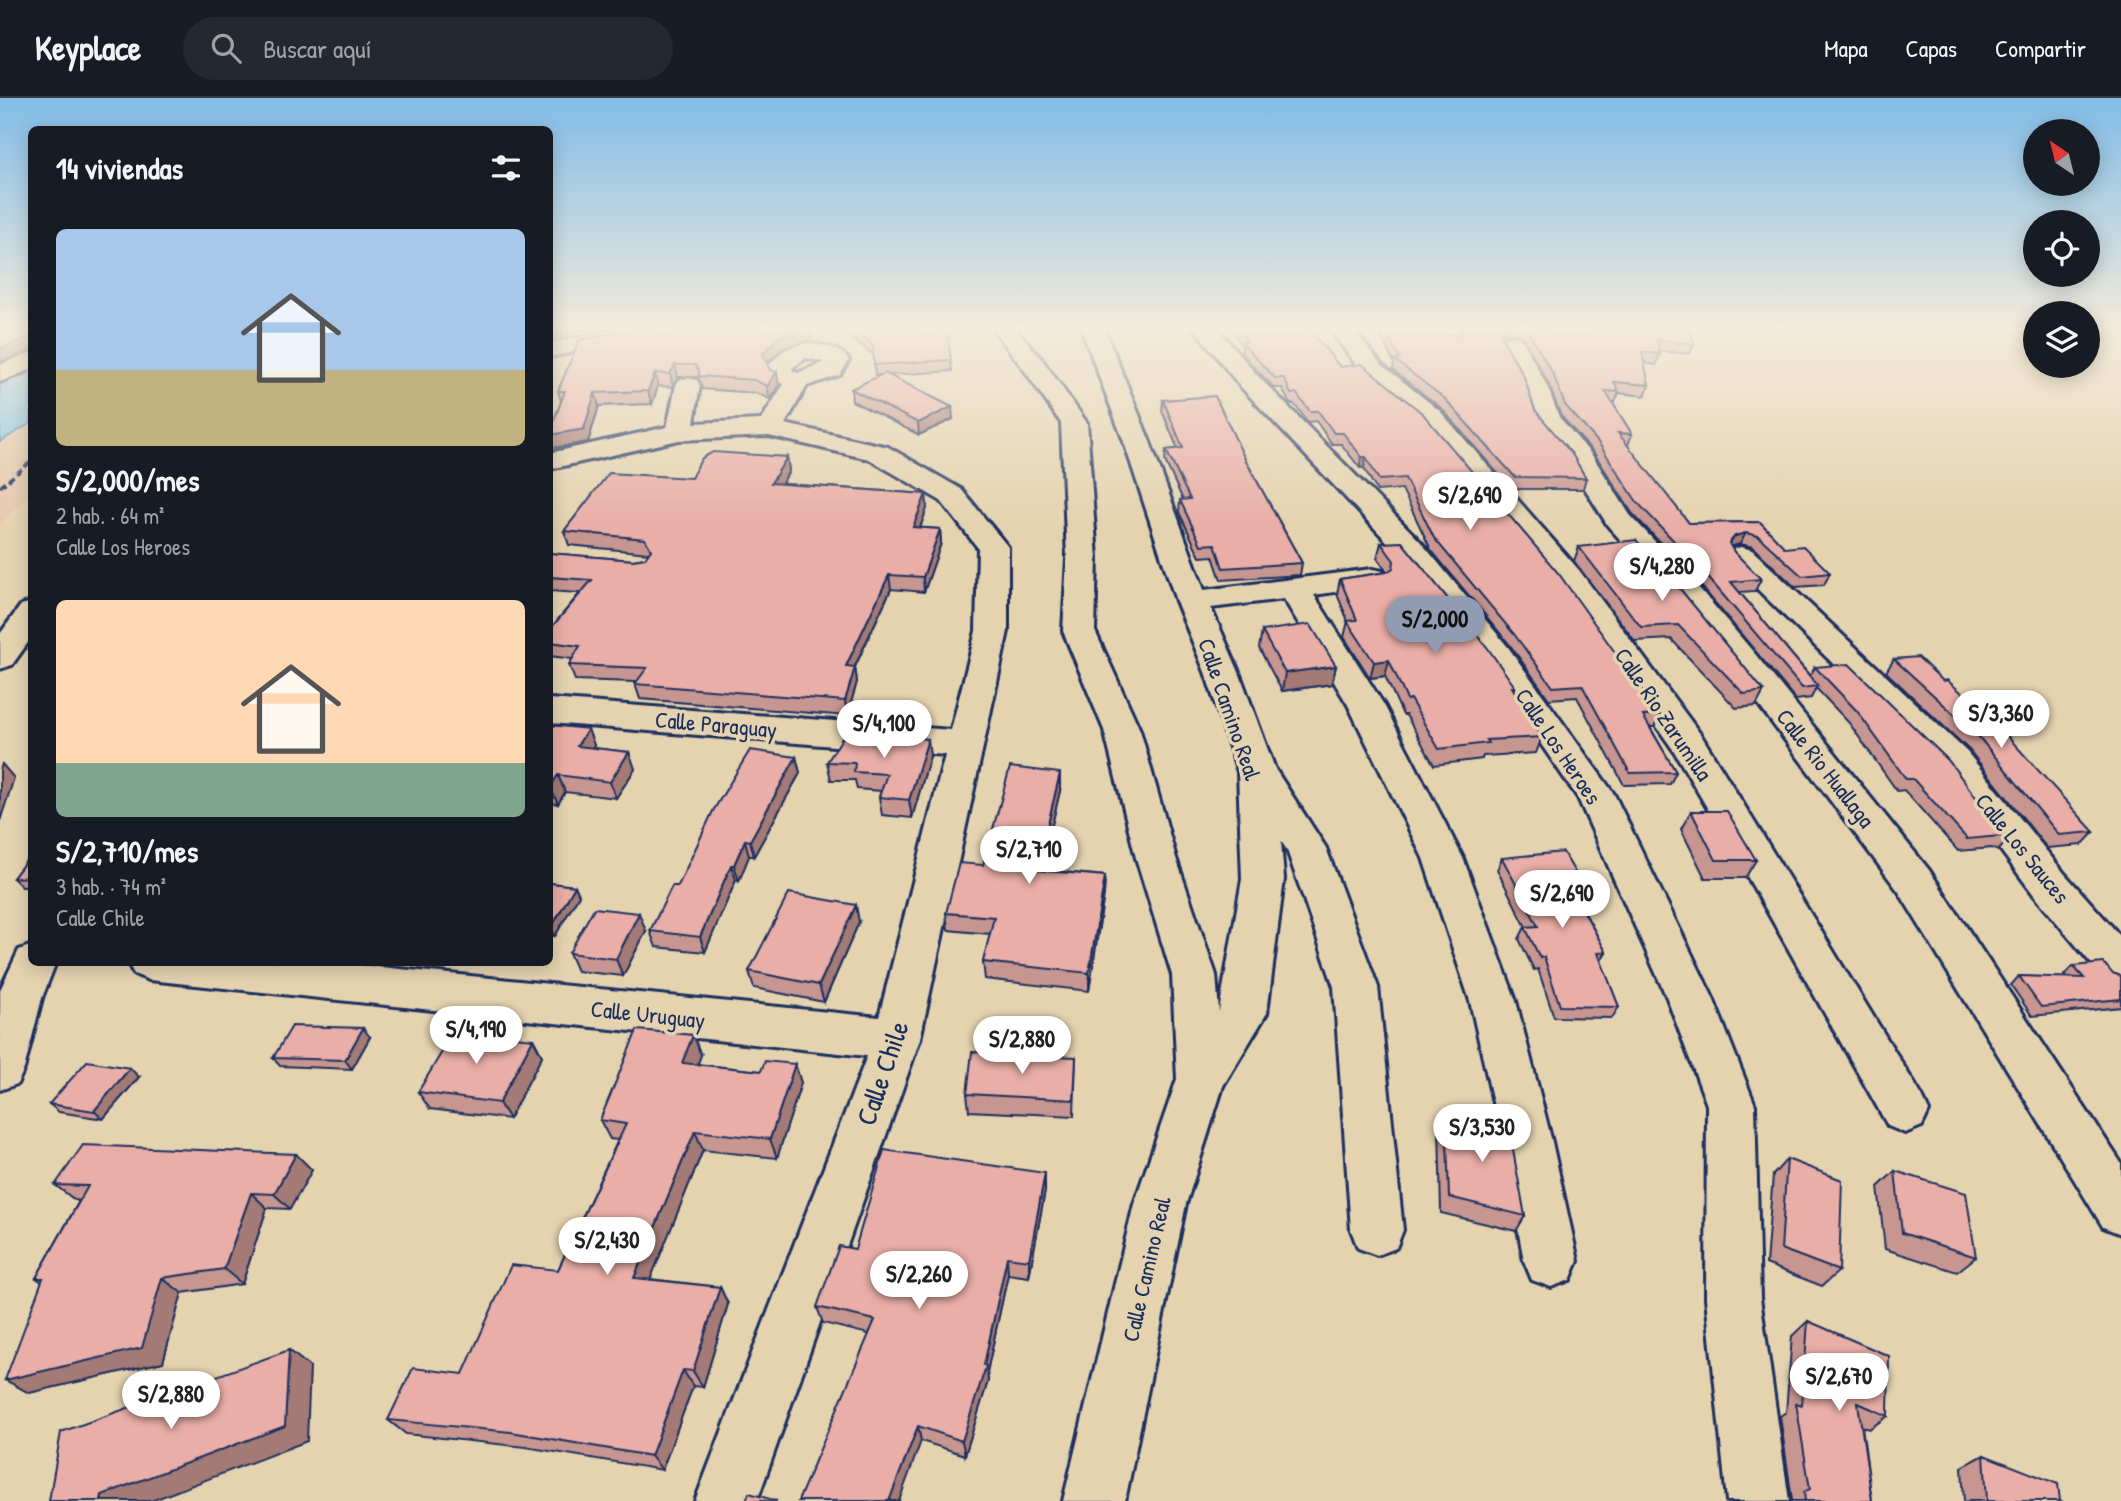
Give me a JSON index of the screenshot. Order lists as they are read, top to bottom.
{
  "streets": {
    "street": [
      "Calle Camino Real",
      "Calle Rio Zarumilla",
      "Calle Paraguay",
      "Calle Los Heroes",
      "Calle Rio Huallaga",
      "Calle Los Sauces",
      "Calle Uruguay",
      "Calle Chile"
    ]
  },
  "crossings": [
    ["Calle Paraguay", "Calle Chile"],
    ["Calle Uruguay", "Calle Chile"]
  ],
  "north": "top left",
  "page": {
    "header": "Keyplace",
    "search": "Buscar aquí",
    "nav": ["Mapa", "Capas", "Compartir"],
    "heading": "14 viviendas",
    "list": [
      {
        "name": "S/2,000/mes",
        "note": "2 hab. · 64 m² · Calle Los Heroes"
      },
      {
        "name": "S/2,710/mes",
        "note": "3 hab. · 74 m² · Calle Chile"
      }
    ],
    "price": [
      "S/2,690",
      "S/4,280",
      "S/2,000",
      "S/3,360",
      "S/4,100",
      "S/2,710",
      "S/2,690",
      "S/4,190",
      "S/2,880",
      "S/3,530",
      "S/2,430",
      "S/2,260",
      "S/2,670",
      "S/2,880"
    ]
  }
}
